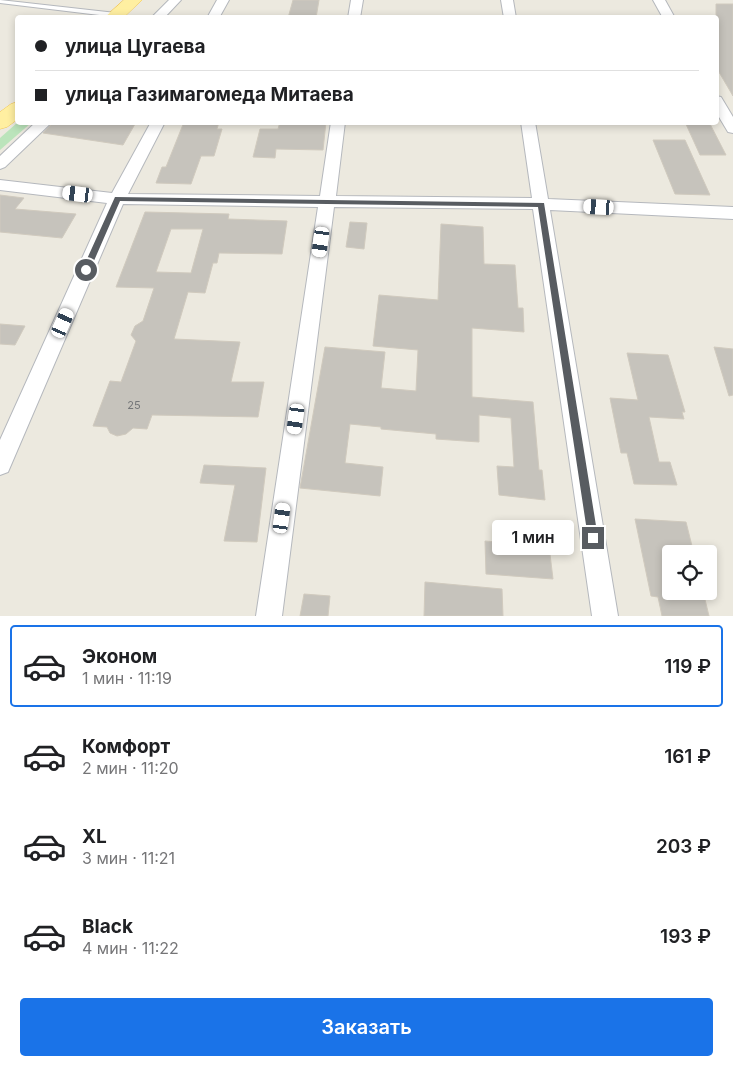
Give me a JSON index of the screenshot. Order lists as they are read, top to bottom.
{
  "house_numbers": ["25"],
  "page": {
    "banner": ["улица Цугаева", "улица Газимагомеда Митаева"],
    "bubble": "1 мин",
    "list": [
      {
        "name": "Эконом",
        "note": "1 мин · 11:19",
        "value": "119 ₽"
      },
      {
        "name": "Комфорт",
        "note": "2 мин · 11:20",
        "value": "161 ₽"
      },
      {
        "name": "XL",
        "note": "3 мин · 11:21",
        "value": "203 ₽"
      },
      {
        "name": "Black",
        "note": "4 мин · 11:22",
        "value": "193 ₽"
      }
    ],
    "buttons": "Заказать"
  }
}
